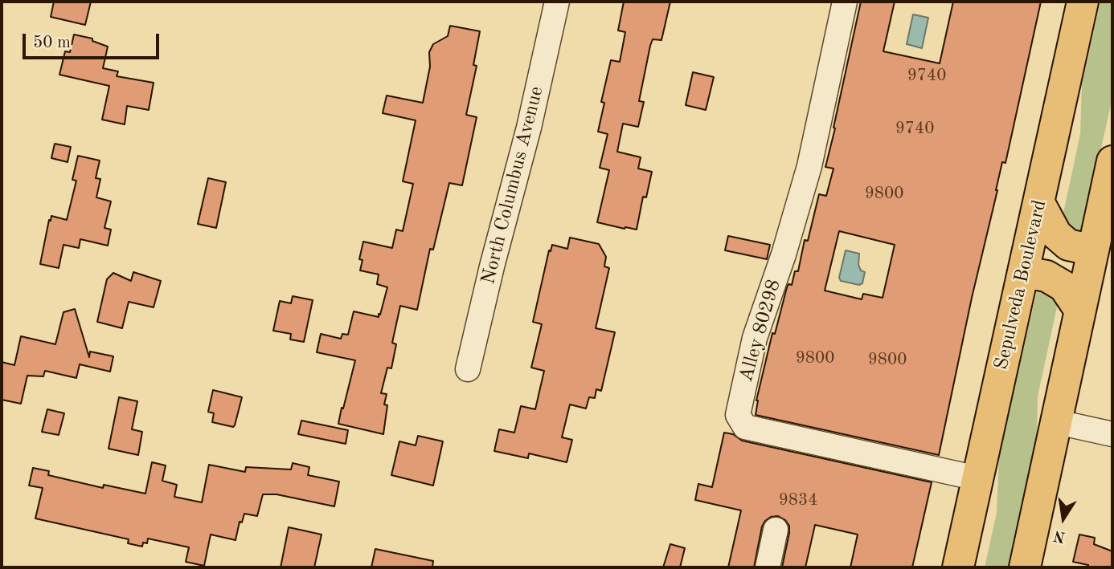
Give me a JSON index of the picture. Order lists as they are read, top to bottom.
{
  "streets": {
    "main road": ["Sepulveda Boulevard"],
    "street": ["North Columbus Avenue", "Alley 80298"]
  },
  "crossings": [
    ["Sepulveda Boulevard", "Alley 80298"]
  ],
  "house_numbers": [
    "9740",
    "9740",
    "9800",
    "9800",
    "9800",
    "9834"
  ],
  "scale_bar": "50 m",
  "north": "bottom"
}
